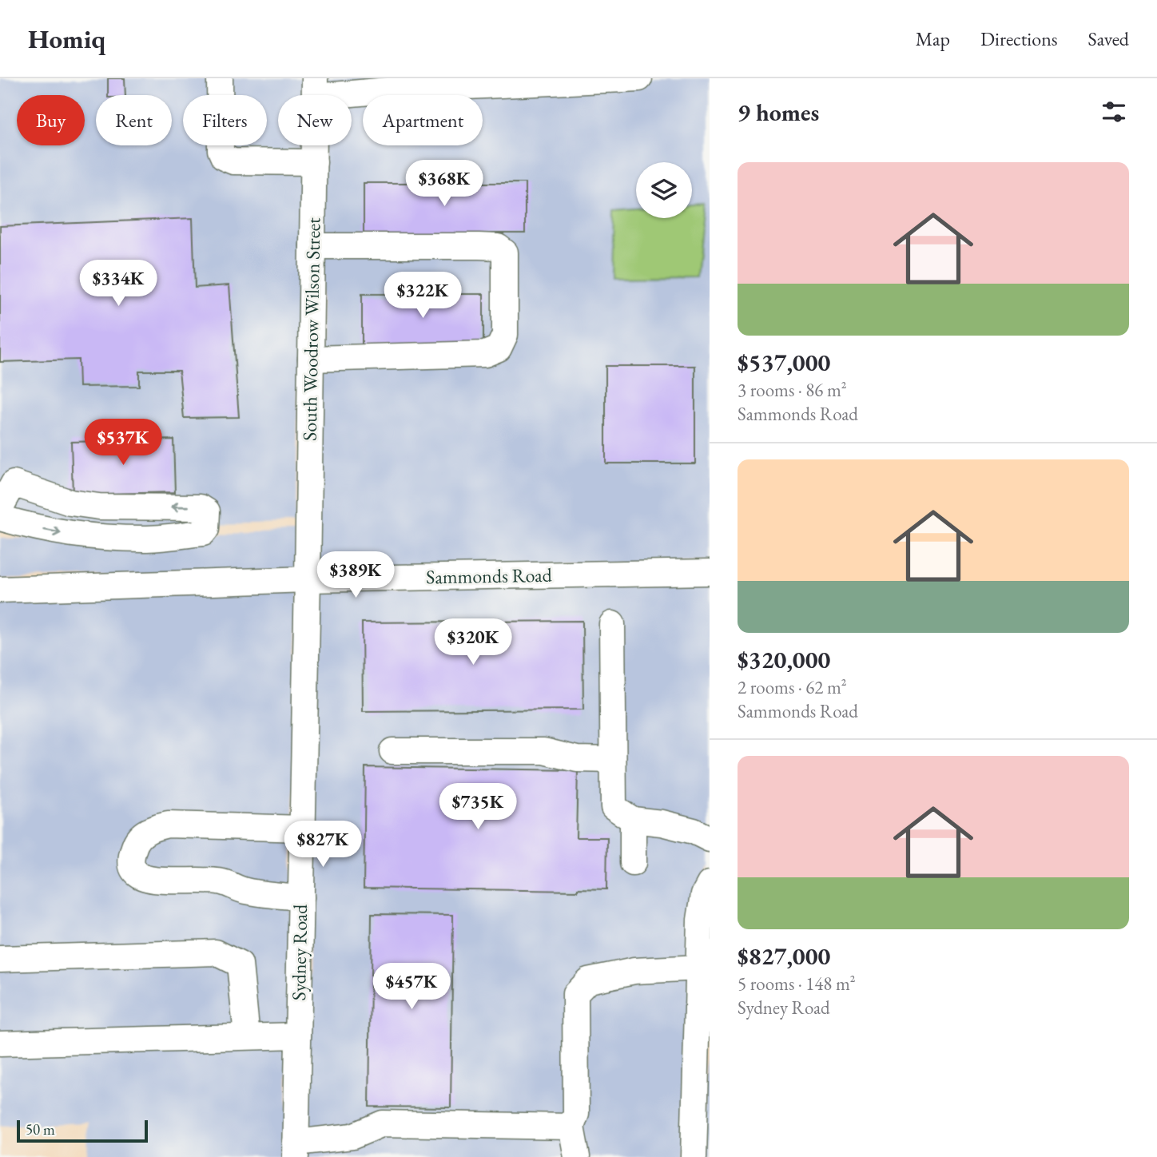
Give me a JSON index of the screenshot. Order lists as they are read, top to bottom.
{
  "streets": {
    "street": ["South Woodrow Wilson Street", "Sammonds Road", "Sydney Road"]
  },
  "crossings": [
    ["South Woodrow Wilson Street", "Sammonds Road"],
    ["South Woodrow Wilson Street", "Sydney Road"],
    ["Sammonds Road", "Sydney Road"]
  ],
  "scale_bar": "50 m",
  "page": {
    "header": "Homiq",
    "nav": ["Map", "Directions", "Saved"],
    "heading": "9 homes",
    "chip": [
      "Buy",
      "Rent",
      "Filters",
      "New",
      "Apartment"
    ],
    "list": [
      {
        "name": "$537,000",
        "note": "3 rooms · 86 m² · Sammonds Road"
      },
      {
        "name": "$320,000",
        "note": "2 rooms · 62 m² · Sammonds Road"
      },
      {
        "name": "$827,000",
        "note": "5 rooms · 148 m² · Sydney Road"
      }
    ],
    "price": [
      "$368K",
      "$334K",
      "$322K",
      "$537K",
      "$389K",
      "$320K",
      "$735K",
      "$827K",
      "$457K"
    ],
    "scale": "50 m"
  }
}
